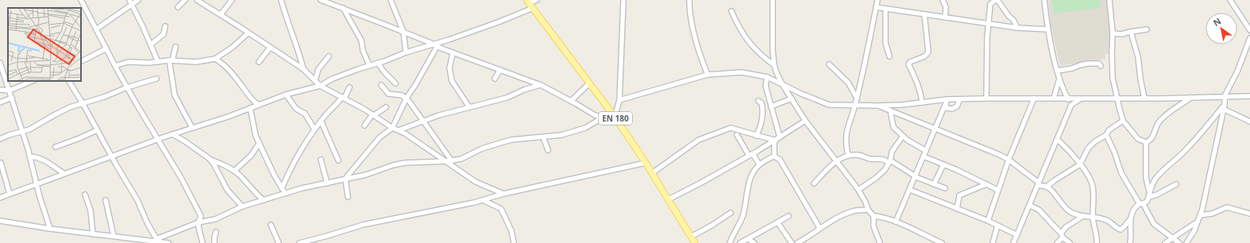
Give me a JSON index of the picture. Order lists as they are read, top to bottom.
{
  "streets": {
    "main road": ["EN 180"]
  },
  "north": "top left"
}
